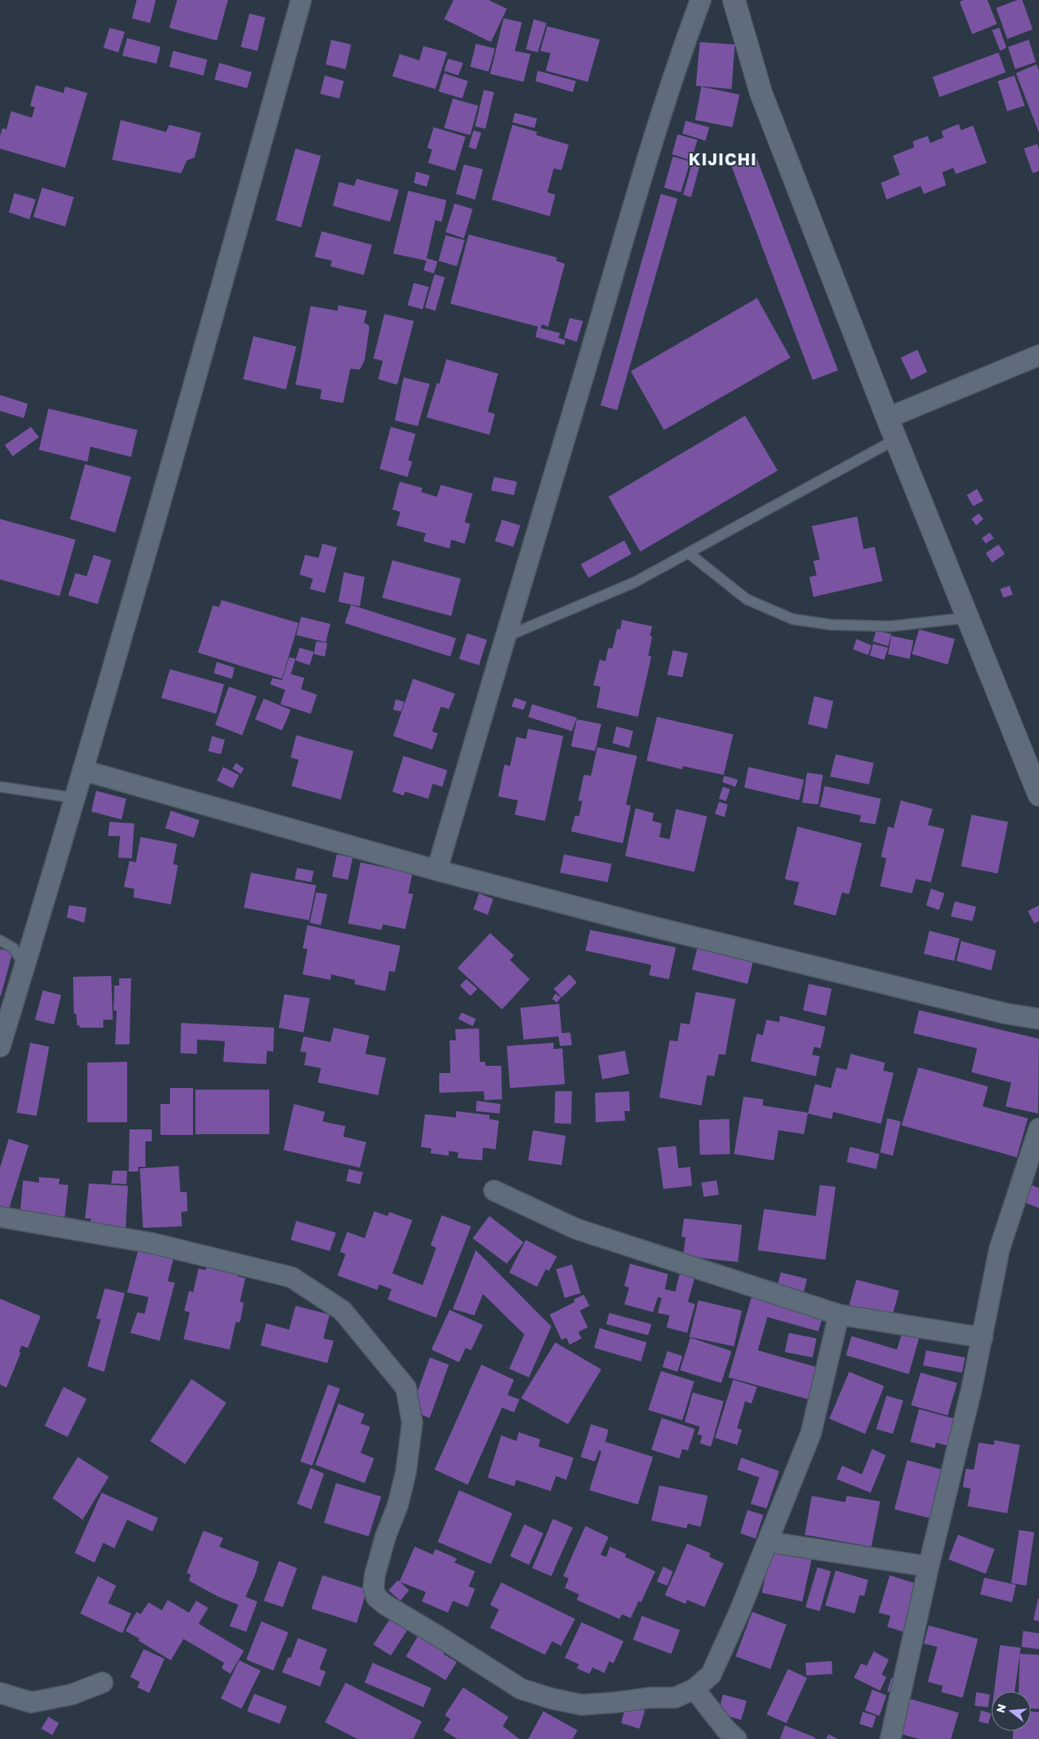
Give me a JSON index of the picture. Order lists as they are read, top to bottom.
{
  "districts": ["KIJICHI"],
  "north": "left"
}
